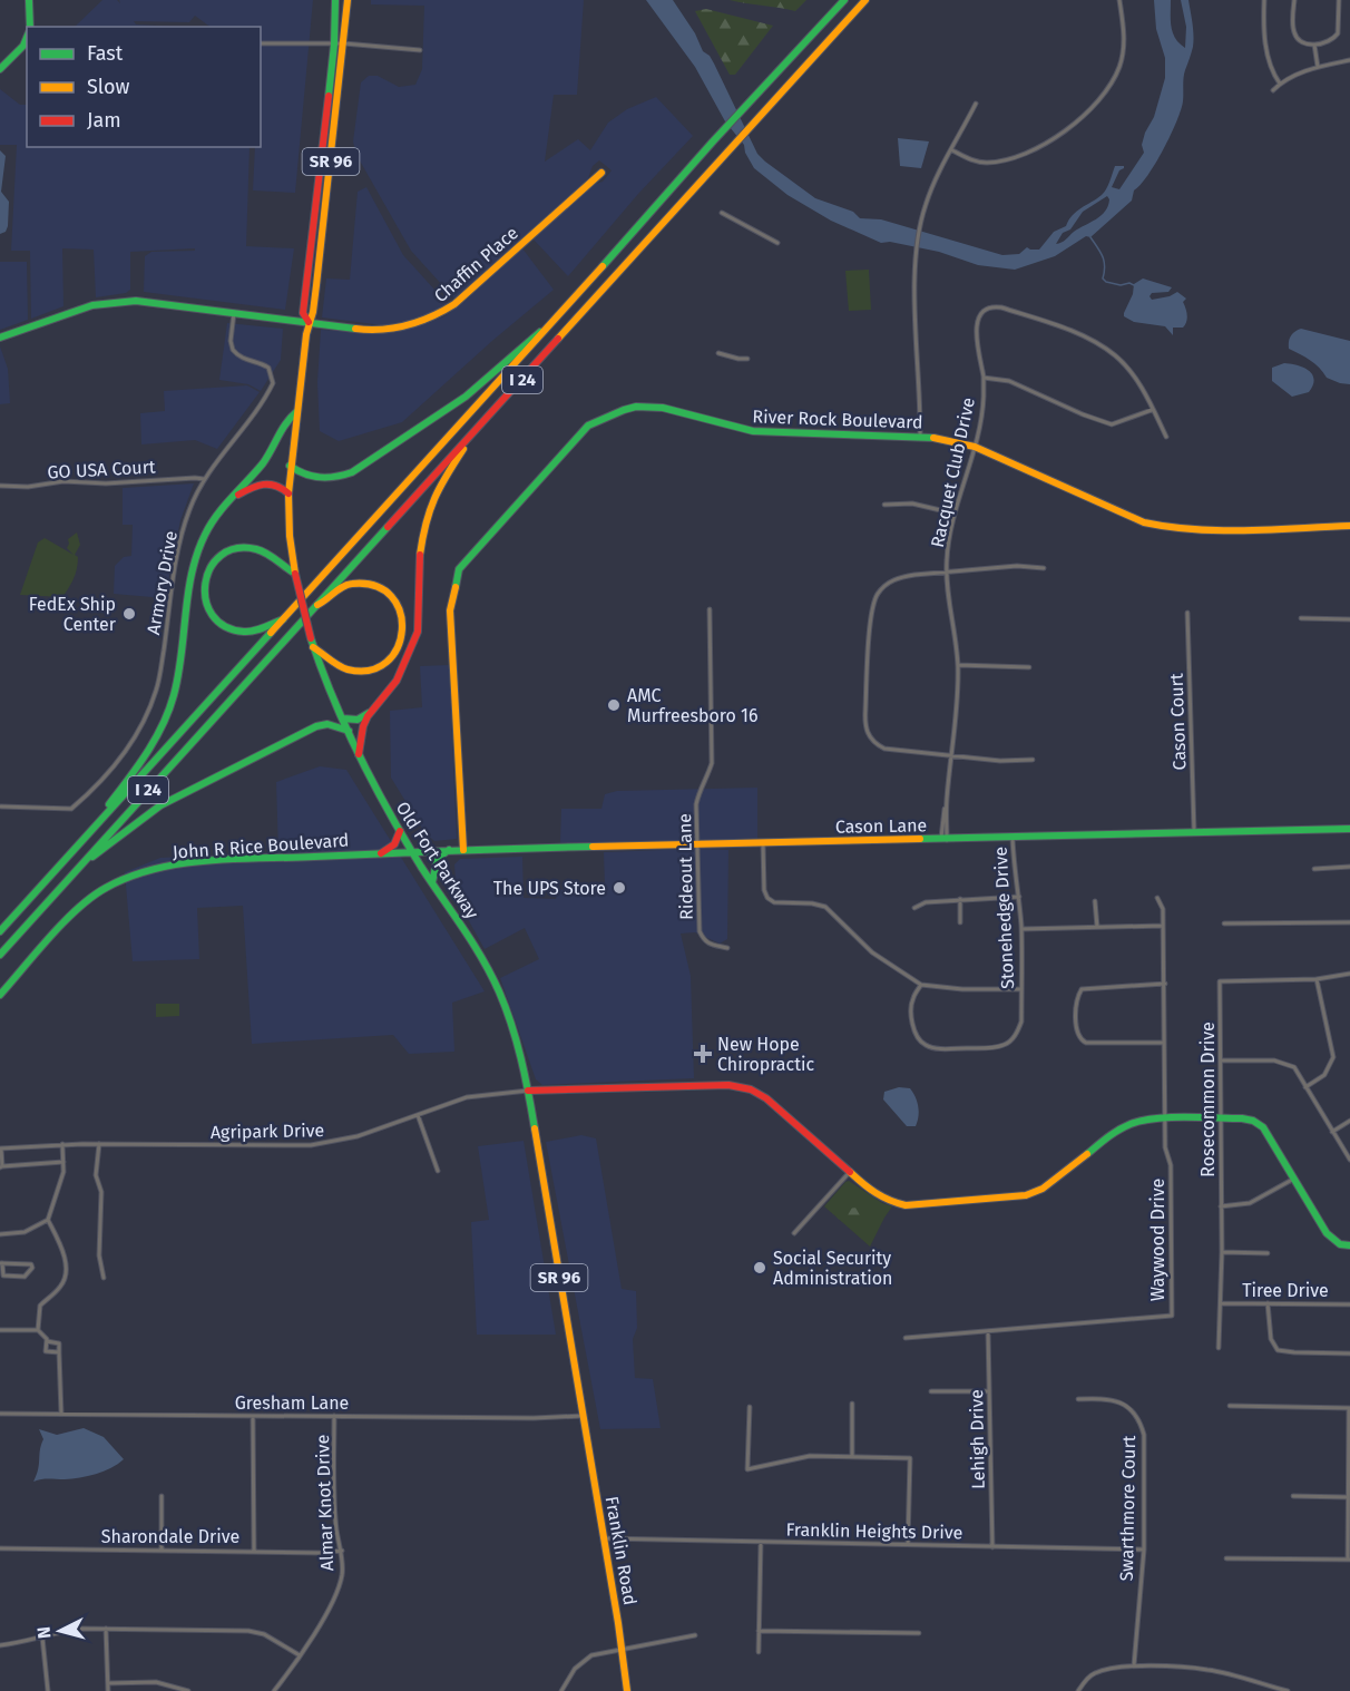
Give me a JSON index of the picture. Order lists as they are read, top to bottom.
{
  "streets": {
    "main road": [
      "SR 96",
      "Chaffin Place",
      "I 24",
      "River Rock Boulevard",
      "Cason Lane",
      "John R Rice Boulevard",
      "Old Fort Parkway",
      "Franklin Road"
    ],
    "street": [
      "GO USA Court",
      "Racquet Club Drive",
      "Armory Drive",
      "Cason Court",
      "Rideout Lane",
      "Stonehedge Drive",
      "Rosecommon Drive",
      "Agripark Drive",
      "Waywood Drive",
      "Tiree Drive",
      "Gresham Lane",
      "Lehigh Drive",
      "Almar Knot Drive",
      "Swarthmore Court",
      "Franklin Heights Drive",
      "Sharondale Drive"
    ]
  },
  "crossings": [
    ["Chaffin Place", "Armory Drive"],
    ["Chaffin Place", "Old Fort Parkway"],
    ["River Rock Boulevard", "Racquet Club Drive"],
    ["River Rock Boulevard", "Cason Lane"],
    ["GO USA Court", "Armory Drive"],
    ["Racquet Club Drive", "Cason Lane"],
    ["Cason Court", "Cason Lane"],
    ["Cason Lane", "John R Rice Boulevard"],
    ["Cason Lane", "Old Fort Parkway"],
    ["Cason Lane", "Rideout Lane"],
    ["Cason Lane", "Stonehedge Drive"],
    ["John R Rice Boulevard", "Old Fort Parkway"],
    ["Old Fort Parkway", "Agripark Drive"],
    ["Old Fort Parkway", "Gresham Lane"],
    ["Old Fort Parkway", "Franklin Road"],
    ["Rosecommon Drive", "Tiree Drive"],
    ["Waywood Drive", "Lehigh Drive"],
    ["Gresham Lane", "Almar Knot Drive"],
    ["Gresham Lane", "Franklin Road"],
    ["Lehigh Drive", "Franklin Heights Drive"],
    ["Almar Knot Drive", "Sharondale Drive"],
    ["Swarthmore Court", "Franklin Heights Drive"],
    ["Franklin Heights Drive", "Franklin Road"]
  ],
  "places": {
    "other": [
      "FedEx Ship Center",
      "AMC Murfreesboro 16",
      "The UPS Store",
      "Social Security Administration"
    ],
    "health": ["New Hope Chiropractic"]
  },
  "legend": ["Fast", "Slow", "Jam"],
  "north": "left"
}
